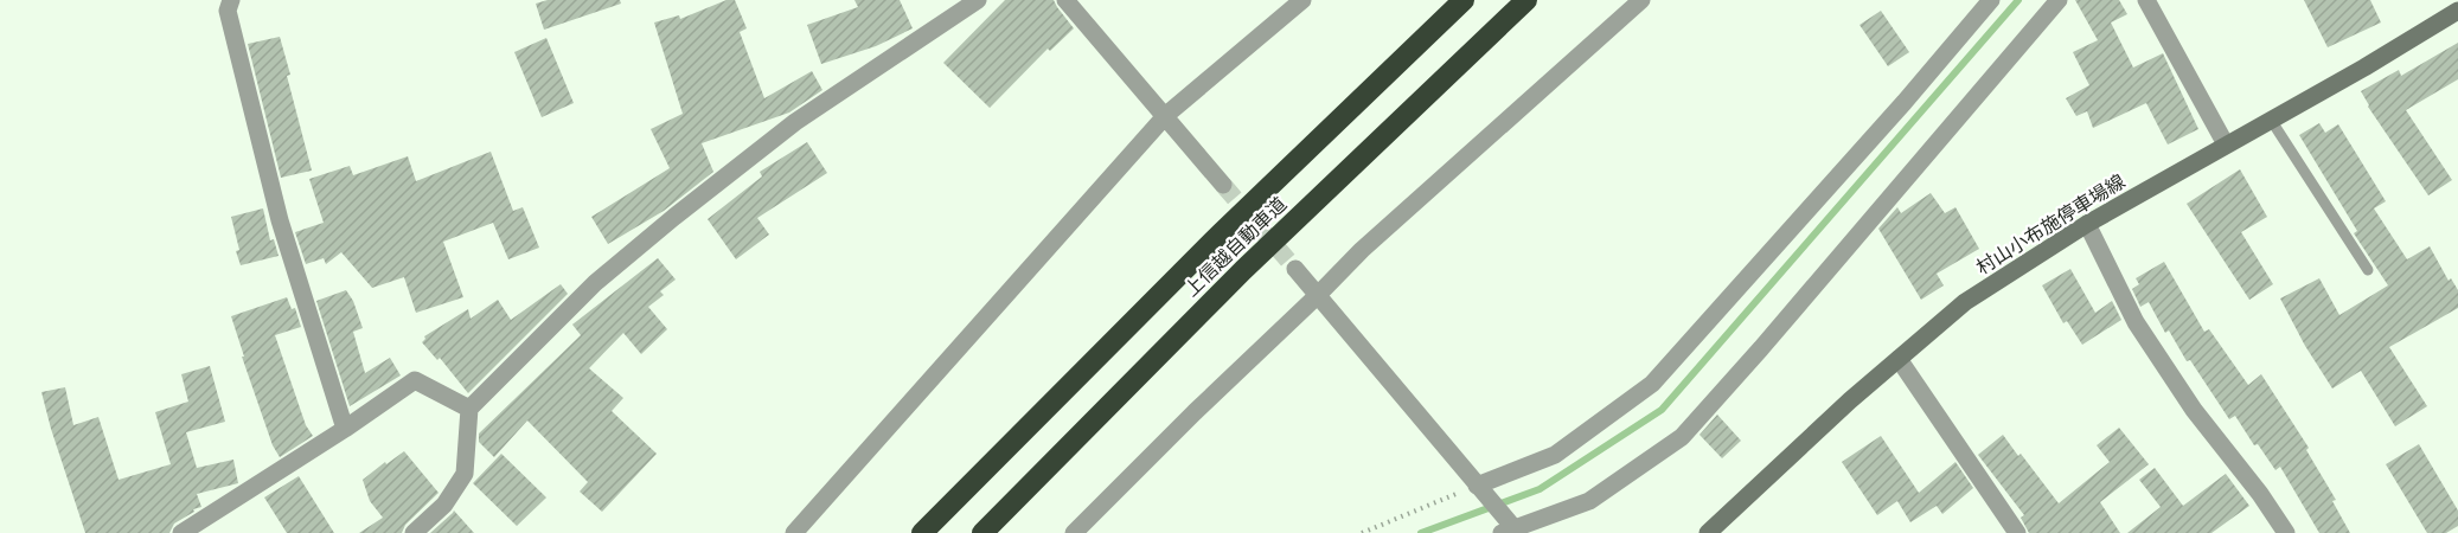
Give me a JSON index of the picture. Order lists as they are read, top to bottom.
{
  "streets": {
    "highway": ["上信越自動車道"],
    "main road": ["村山小布施停車場線"]
  }
}
